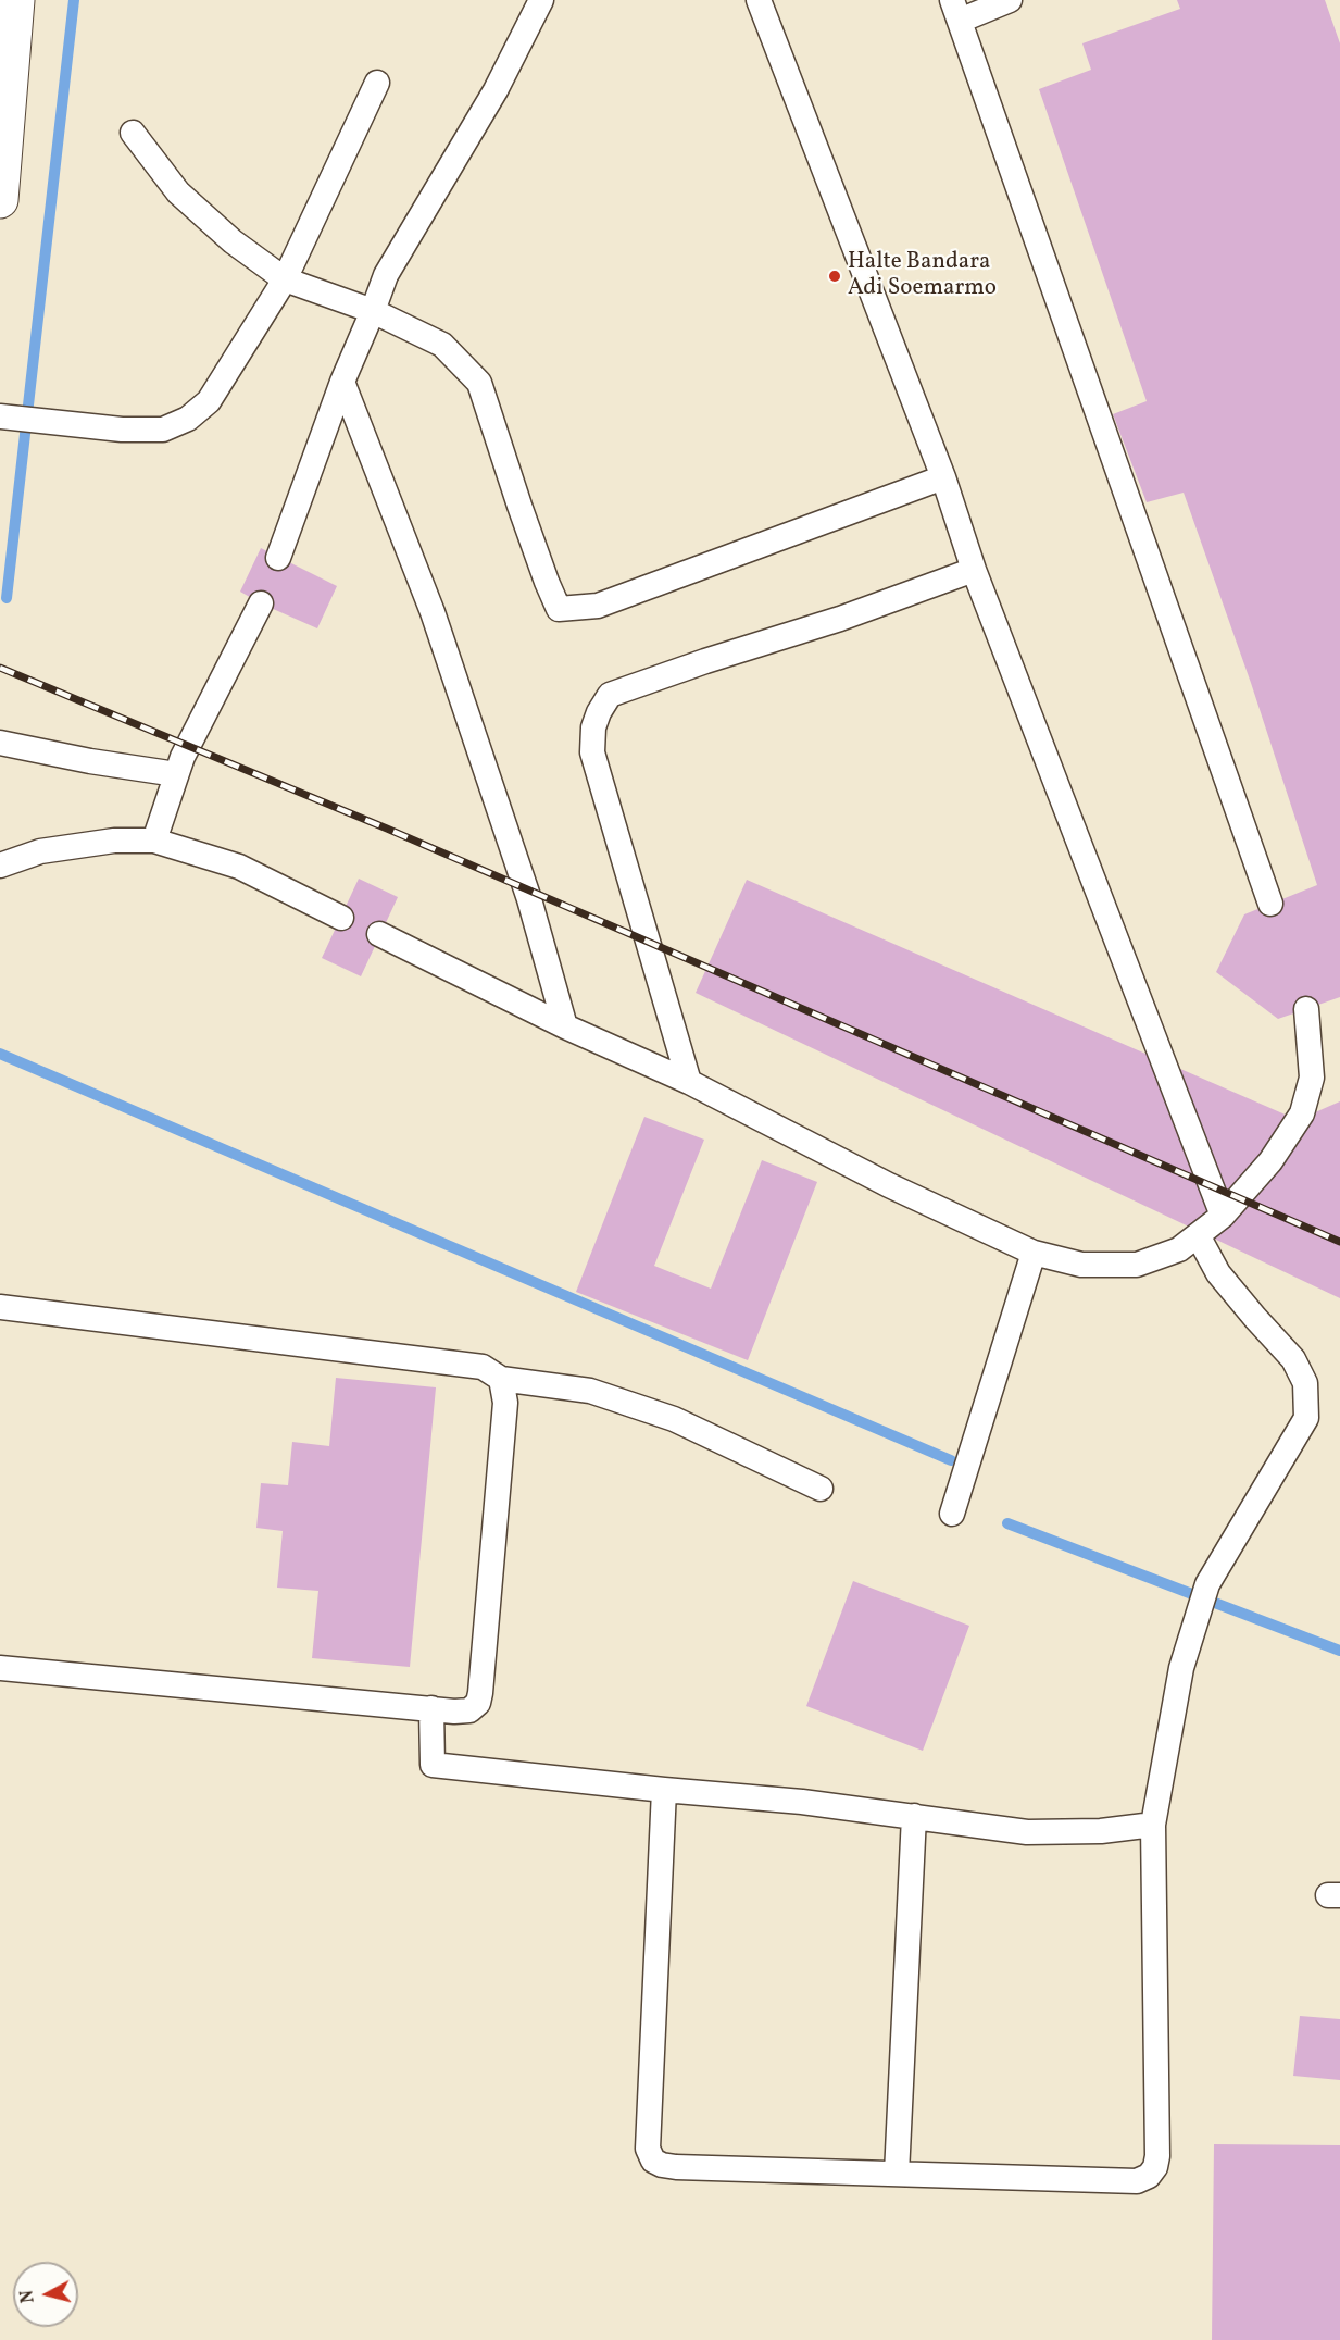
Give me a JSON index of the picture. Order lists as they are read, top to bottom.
{
  "places": ["Halte Bandara Adi Soemarmo"],
  "north": "left"
}
